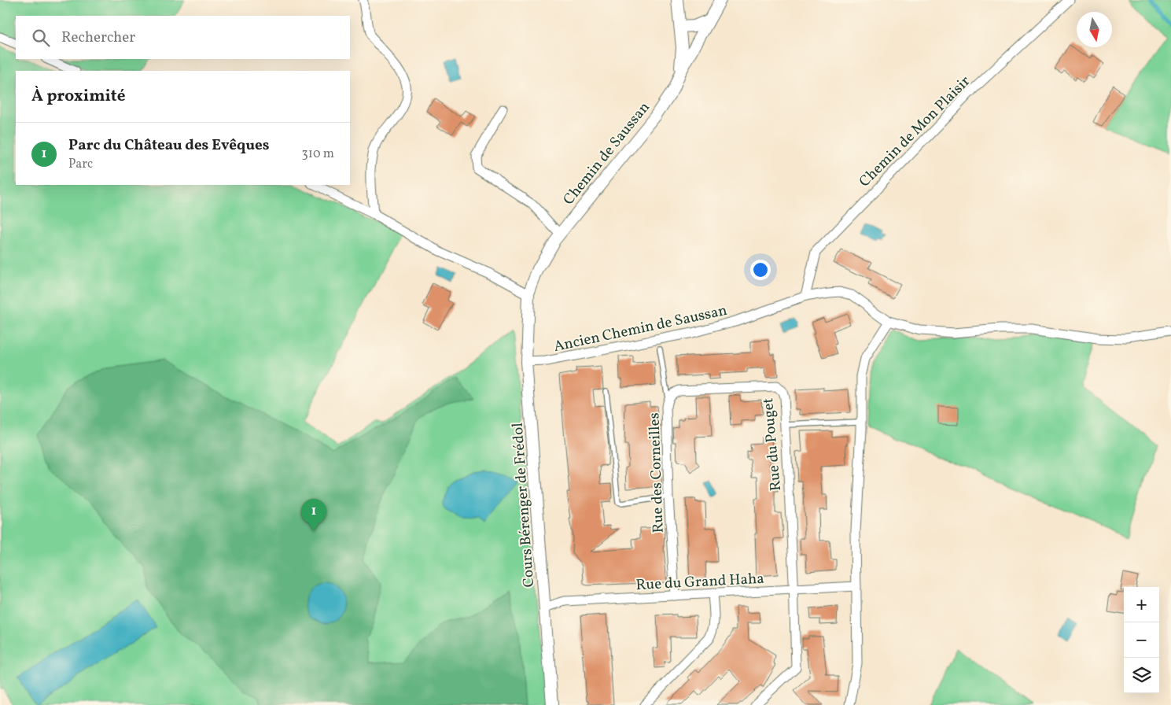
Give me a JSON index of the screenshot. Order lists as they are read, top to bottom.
{
  "streets": {
    "street": [
      "Chemin de Mon Plaisir",
      "Chemin de Saussan",
      "Ancien Chemin de Saussan",
      "Rue du Pouget",
      "Rue des Corneilles",
      "Cours Bérenger de Frédol",
      "Rue du Grand Haha"
    ]
  },
  "crossings": [
    ["Chemin de Mon Plaisir", "Ancien Chemin de Saussan"],
    ["Chemin de Saussan", "Cours Bérenger de Frédol"],
    ["Ancien Chemin de Saussan", "Cours Bérenger de Frédol"],
    ["Rue du Pouget", "Rue des Corneilles"],
    ["Rue du Pouget", "Rue du Grand Haha"],
    ["Rue des Corneilles", "Rue du Grand Haha"],
    ["Cours Bérenger de Frédol", "Rue du Grand Haha"]
  ],
  "north": "bottom",
  "page": {
    "search": "Rechercher",
    "heading": "À proximité",
    "list": [
      {
        "mark": "1",
        "name": "Parc du Château des Evêques",
        "note": "Parc",
        "value": "310 m"
      }
    ],
    "pins": "1",
    "map_buttons": ["+", "−"]
  }
}
